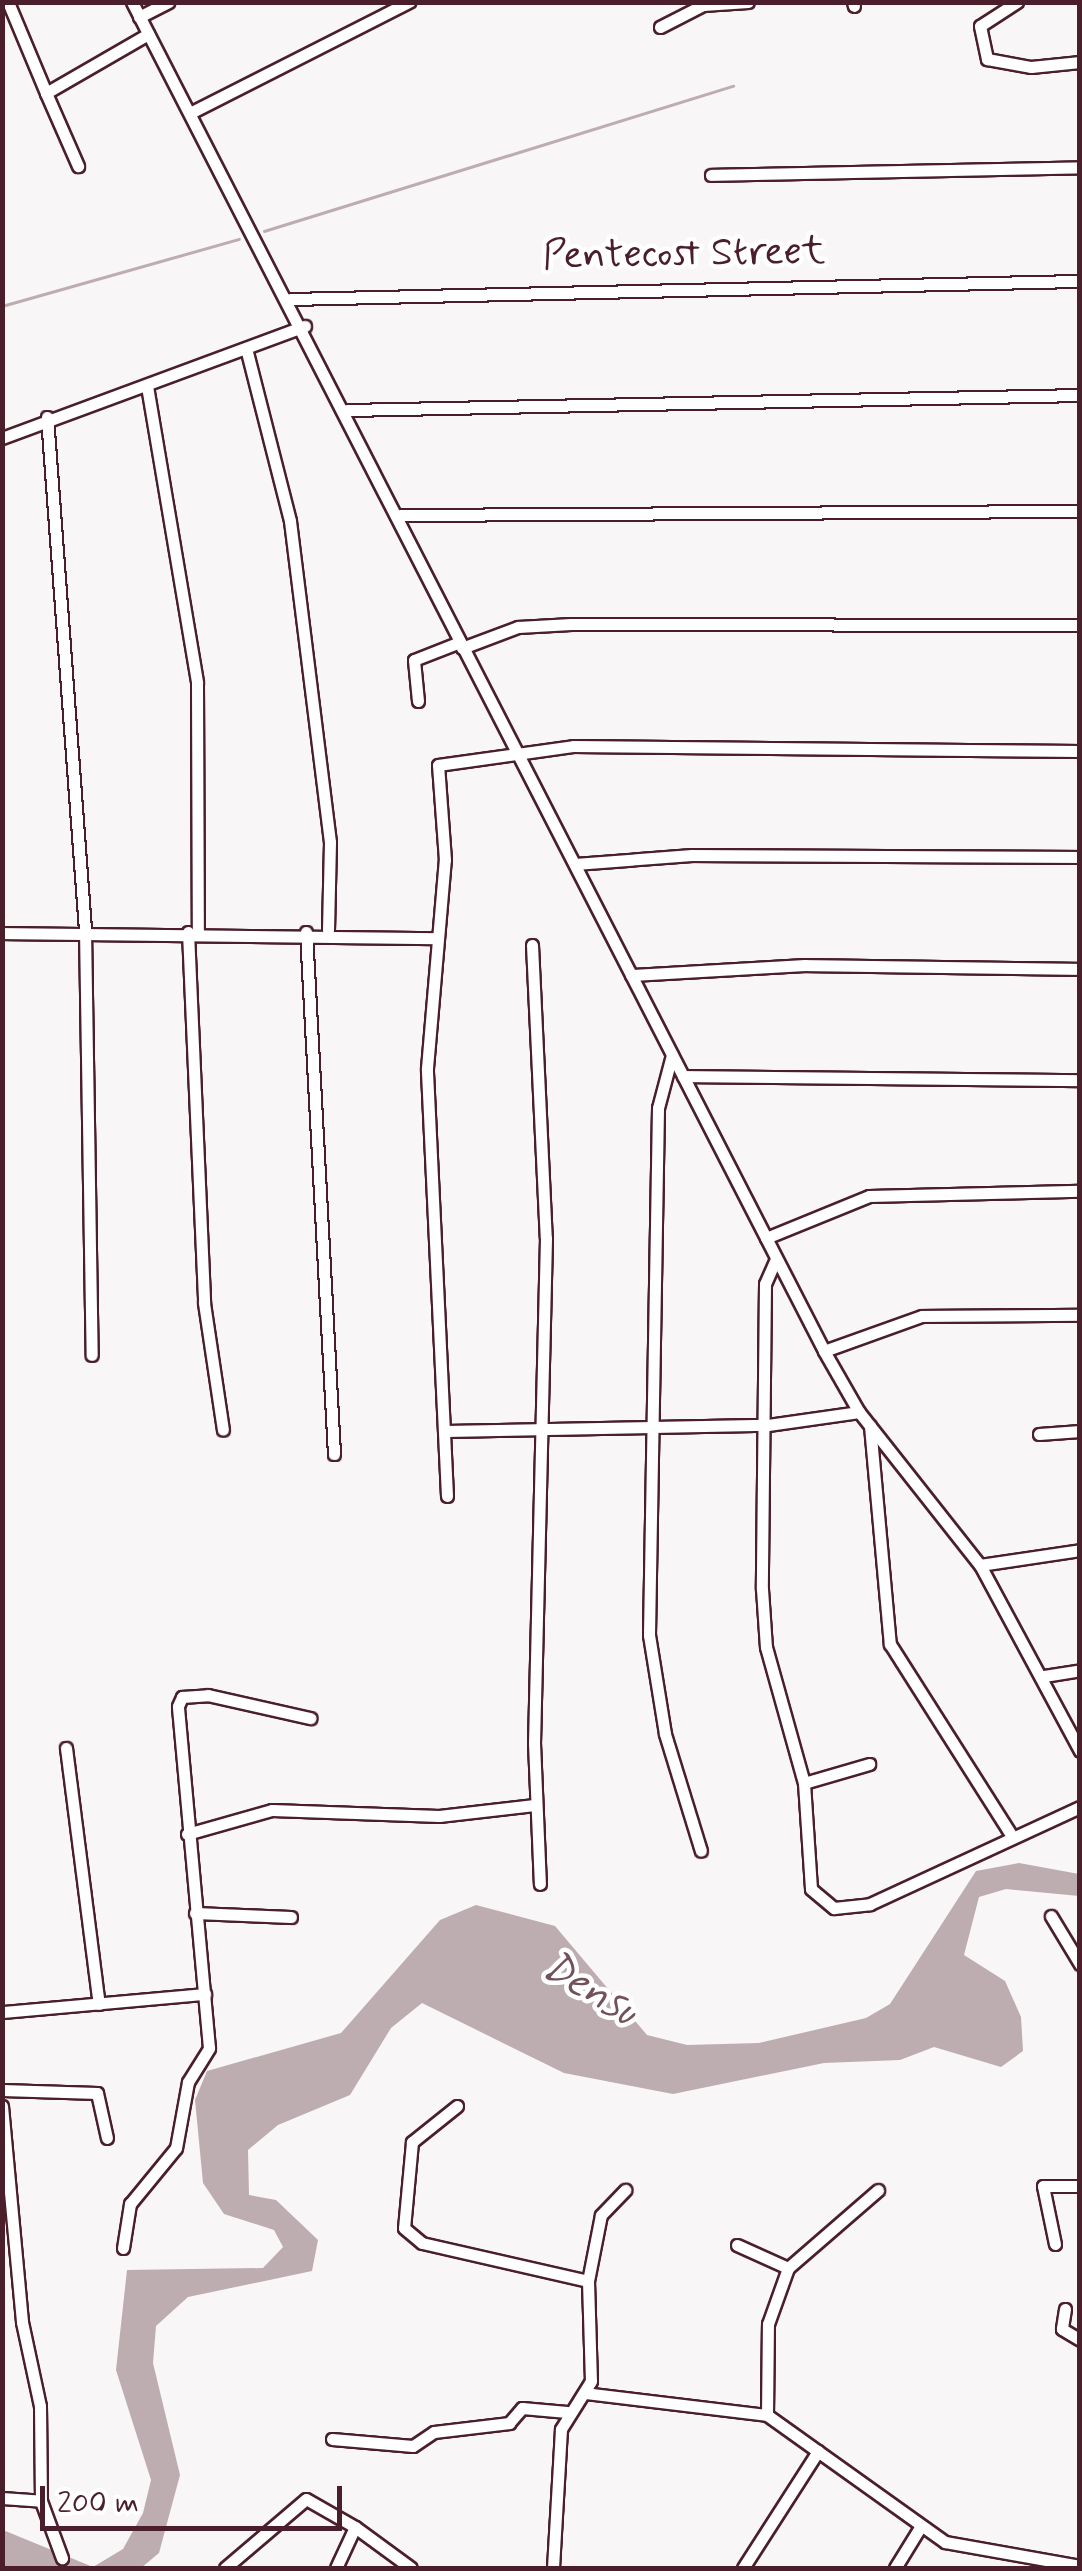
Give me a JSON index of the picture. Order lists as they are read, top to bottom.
{
  "streets": {
    "street": ["Pentecost Street"]
  },
  "water": ["Densu"],
  "scale_bar": "200 m"
}
